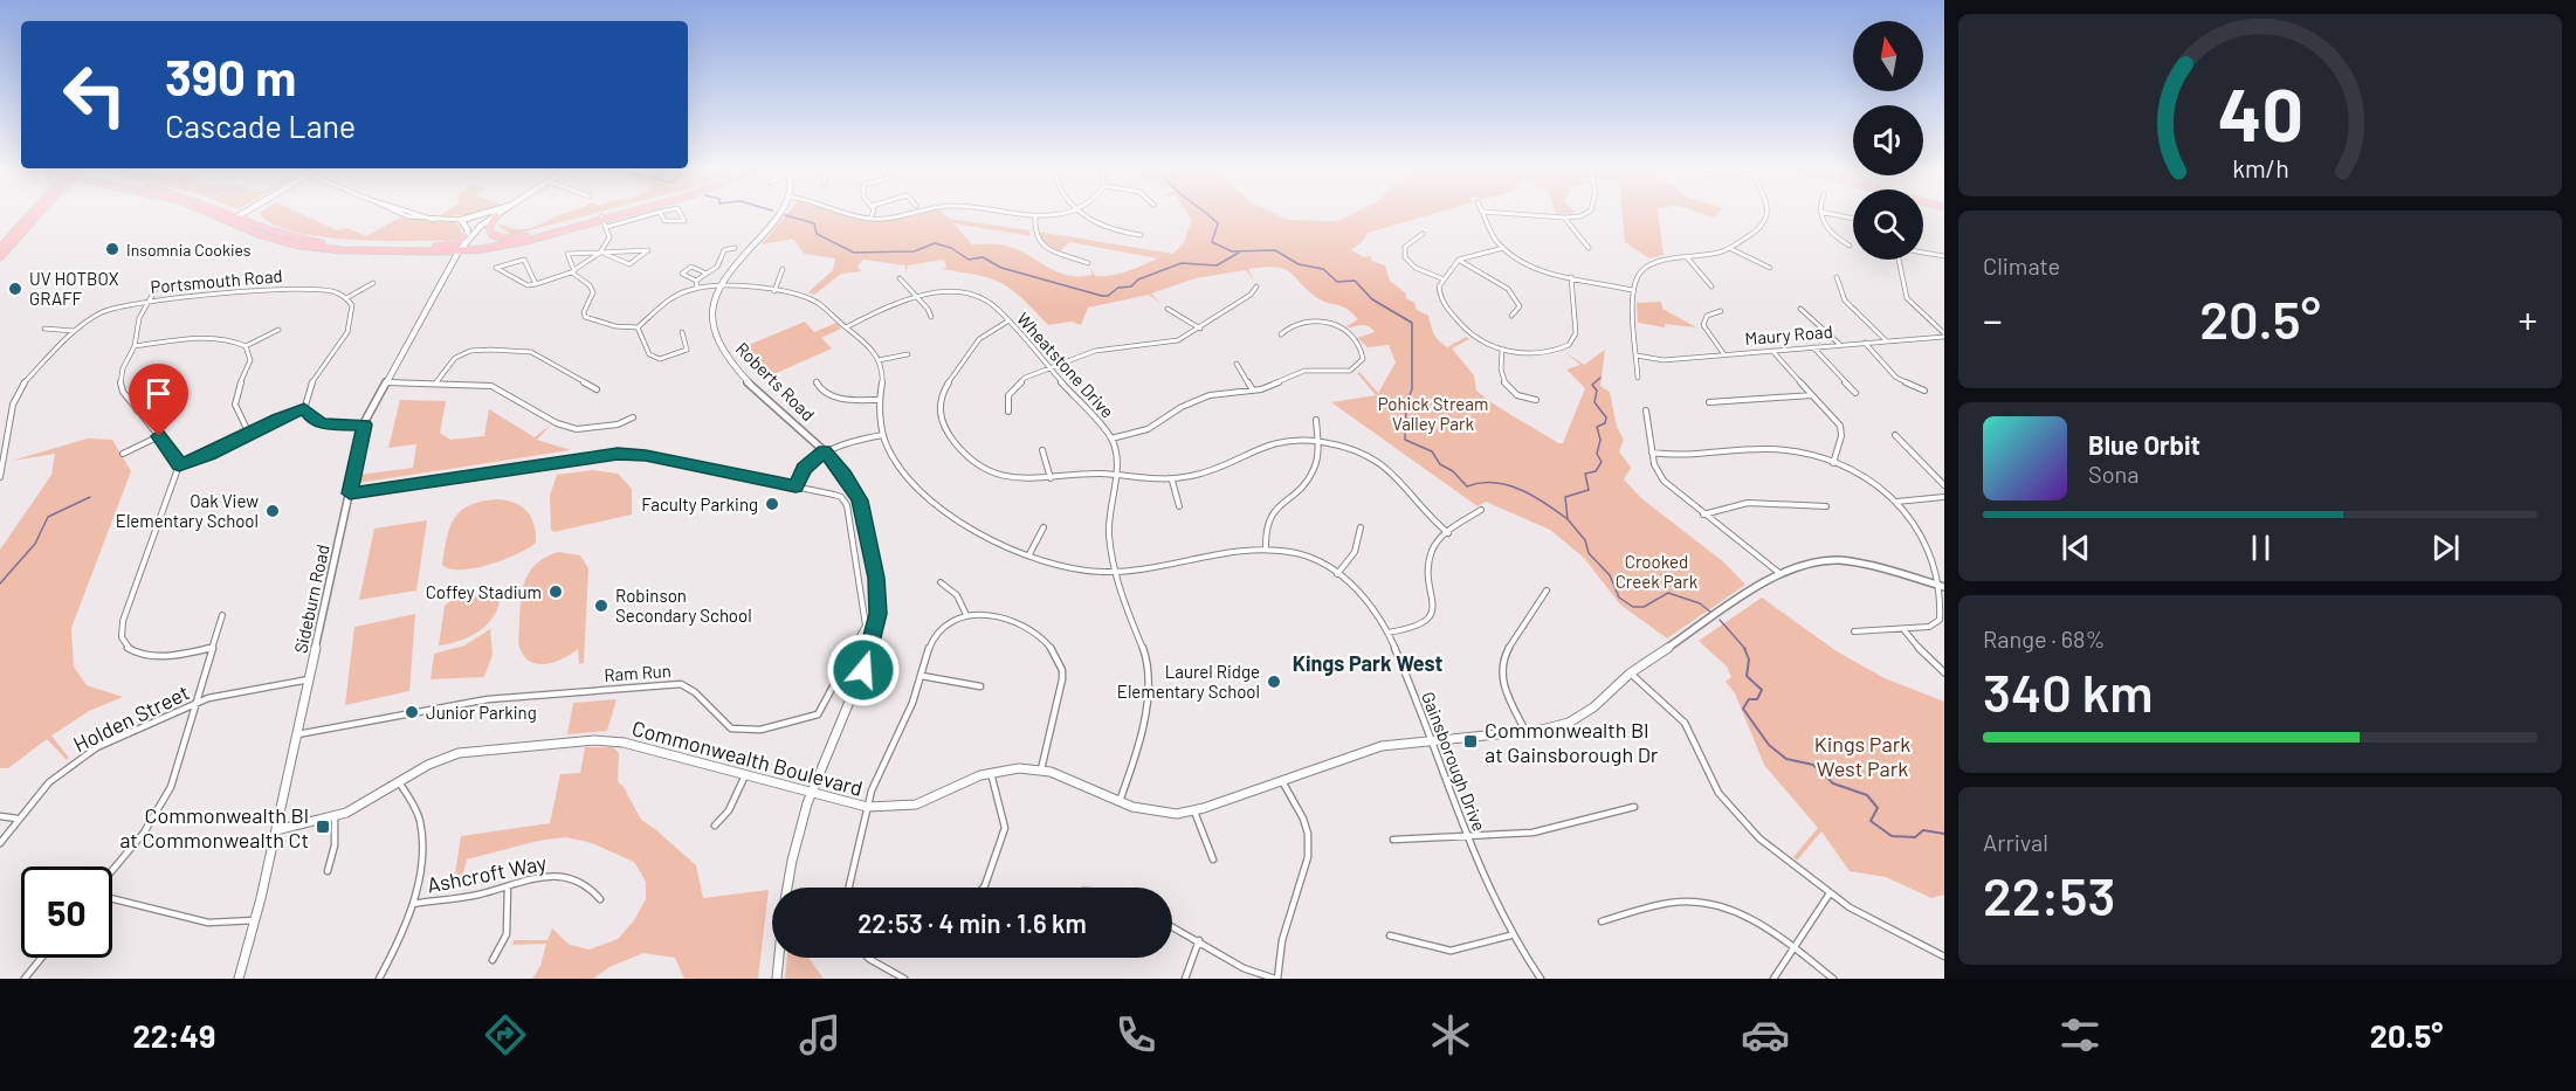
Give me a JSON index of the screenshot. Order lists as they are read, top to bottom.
{
  "streets": {
    "street": [
      "Portsmouth Road",
      "Maury Road",
      "Wheatstone Drive",
      "Roberts Road",
      "Sideburn Road",
      "Ram Run",
      "Holden Street",
      "Commonwealth Boulevard",
      "Gainsborough Drive",
      "Ashcroft Way"
    ]
  },
  "crossings": [
    ["Wheatstone Drive", "Commonwealth Boulevard"],
    ["Wheatstone Drive", "Gainsborough Drive"],
    ["Roberts Road", "Commonwealth Boulevard"],
    ["Sideburn Road", "Ram Run"],
    ["Sideburn Road", "Holden Street"],
    ["Sideburn Road", "Commonwealth Boulevard"],
    ["Commonwealth Boulevard", "Gainsborough Drive"]
  ],
  "districts": ["Kings Park West"],
  "parks": ["Pohick Stream Valley Park", "Crooked Creek Park", "Kings Park West Park"],
  "places": {
    "other": [
      "Insomnia Cookies",
      "UV HOTBOX GRAFF",
      "Faculty Parking",
      "Oak View Elementary School",
      "Coffey Stadium",
      "Robinson Secondary School",
      "Laurel Ridge Elementary School",
      "Junior Parking"
    ],
    "transit": ["Commonwealth Bl at Gainsborough Dr", "Commonwealth Bl at Commonwealth Ct"]
  },
  "north": "top",
  "page": {
    "turn": ["390 m", "Cascade Lane"],
    "tile": [
      "Climate",
      ["Range · 68%", "340 km"],
      ["Arrival", "22:53"]
    ],
    "heat": ["−", "20.5°", "+"],
    "song": ["Blue Orbit", "Sona"],
    "limit": "50",
    "trip": "22:53 · 4 min · 1.6 km",
    "tabs": ["22:49", "20.5°"],
    "gauge": ["40", "km/h"]
  }
}
